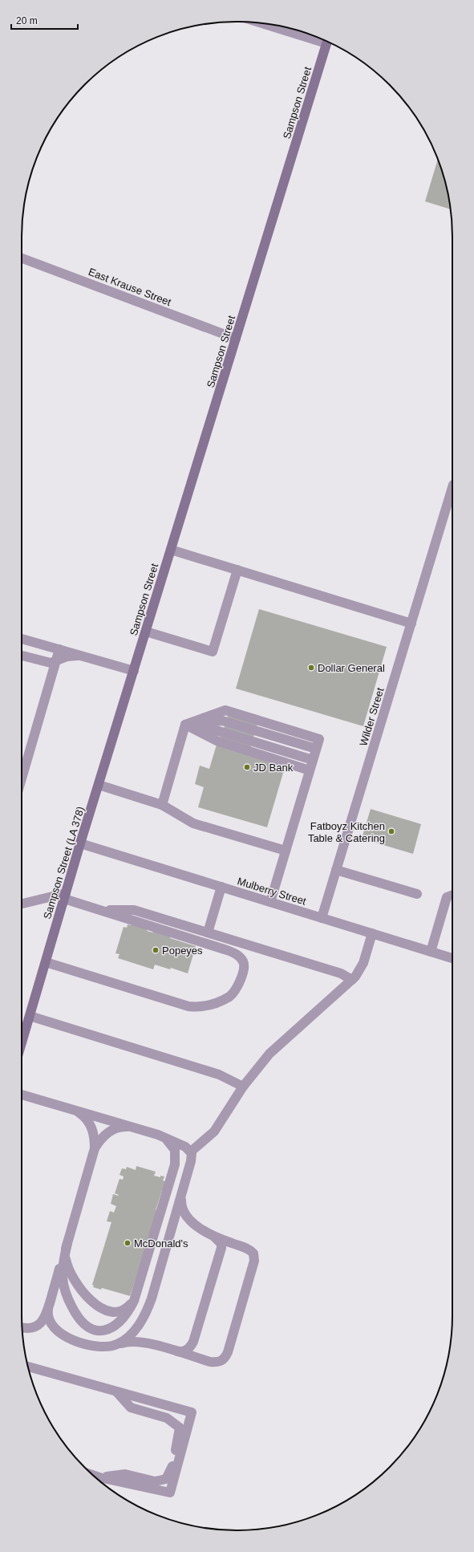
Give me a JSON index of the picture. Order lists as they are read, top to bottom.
{
  "streets": {
    "main road": ["Sampson Street", "Sampson Street (LA 378)"],
    "street": ["East Krause Street", "Wilder Street", "Mulberry Street"]
  },
  "crossings": [
    ["Sampson Street", "East Krause Street"],
    ["Sampson Street", "Sampson Street (LA 378)"],
    ["Wilder Street", "Mulberry Street"],
    ["Sampson Street (LA 378)", "Mulberry Street"]
  ],
  "places": [
    "Dollar General",
    "JD Bank",
    "Fatboyz Kitchen Table & Catering",
    "Popeyes",
    "McDonald's"
  ],
  "scale_bar": "20 m"
}
